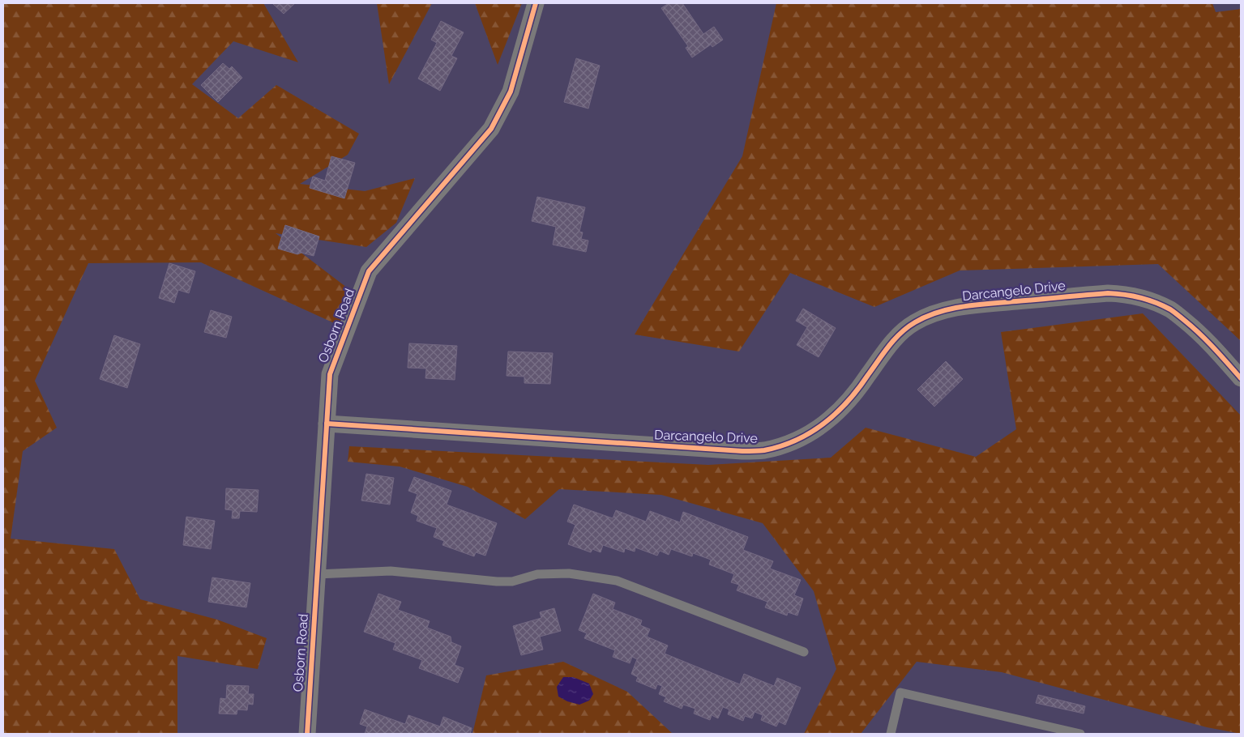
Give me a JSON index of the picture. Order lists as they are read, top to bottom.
{
  "streets": {
    "street": ["Darcangelo Drive", "Osborn Road"]
  },
  "crossings": [
    ["Darcangelo Drive", "Osborn Road"]
  ]
}
